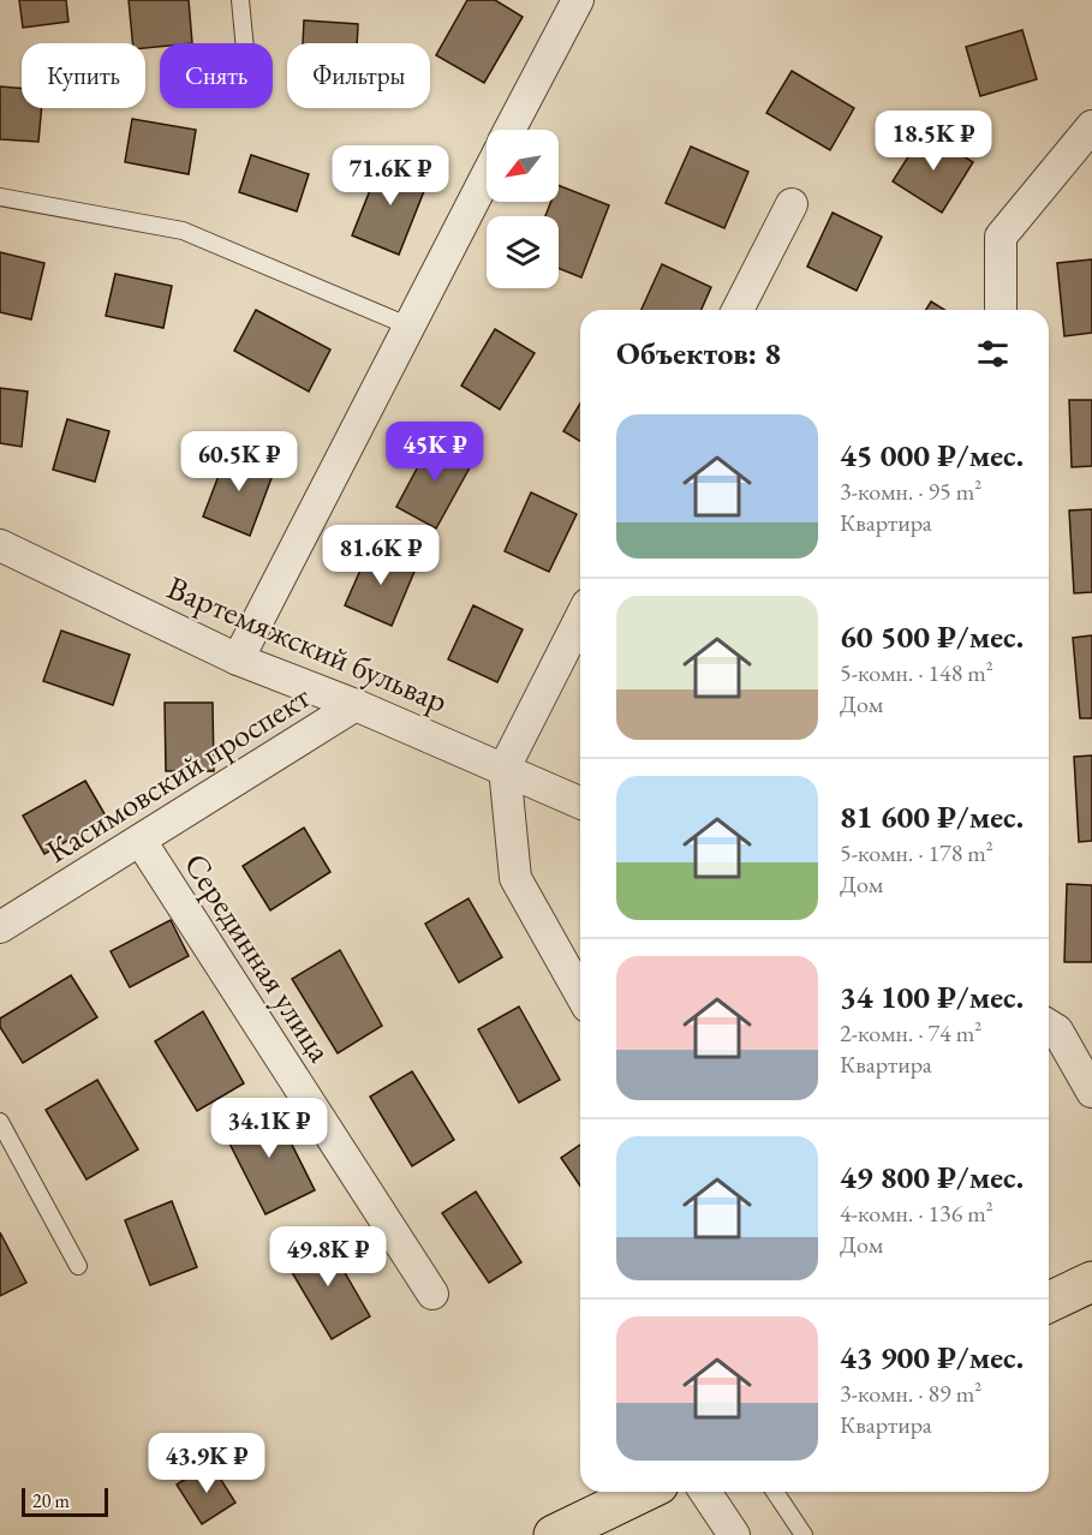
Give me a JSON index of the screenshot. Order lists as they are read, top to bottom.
{
  "streets": {
    "street": ["Вартемяжский бульвар", "Касимовский проспект", "Серединная улица"]
  },
  "crossings": [
    ["Вартемяжский бульвар", "Касимовский проспект"],
    ["Касимовский проспект", "Серединная улица"]
  ],
  "scale_bar": "20 m",
  "north": "bottom left",
  "page": {
    "chip": ["Купить", "Снять", "Фильтры"],
    "price": [
      "18.5K ₽",
      "71.6K ₽",
      "45K ₽",
      "60.5K ₽",
      "81.6K ₽",
      "34.1K ₽",
      "49.8K ₽",
      "43.9K ₽"
    ],
    "heading": "Объектов: 8",
    "list": [
      {
        "name": "45 000 ₽/мес.",
        "note": "3-комн. · 95 m² · Квартира"
      },
      {
        "name": "60 500 ₽/мес.",
        "note": "5-комн. · 148 m² · Дом"
      },
      {
        "name": "81 600 ₽/мес.",
        "note": "5-комн. · 178 m² · Дом"
      },
      {
        "name": "34 100 ₽/мес.",
        "note": "2-комн. · 74 m² · Квартира"
      },
      {
        "name": "49 800 ₽/мес.",
        "note": "4-комн. · 136 m² · Дом"
      },
      {
        "name": "43 900 ₽/мес.",
        "note": "3-комн. · 89 m² · Квартира"
      }
    ],
    "scale": "20 m"
  }
}
